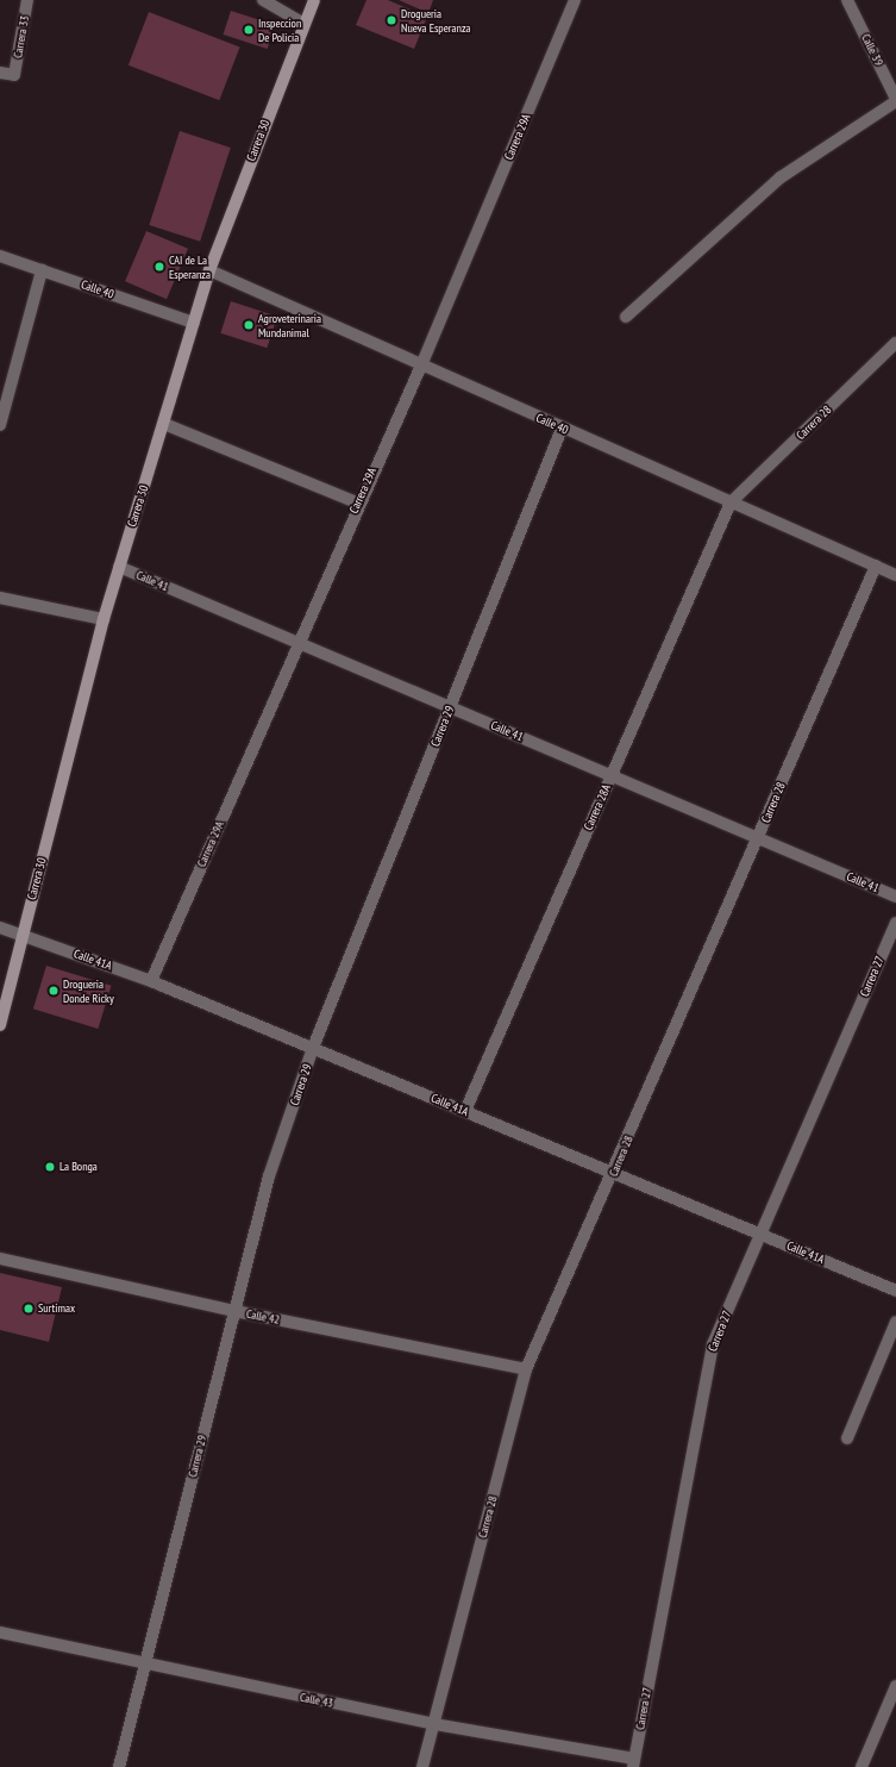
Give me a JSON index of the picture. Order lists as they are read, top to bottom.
{
  "streets": {
    "main road": ["Carrera 30"],
    "street": [
      "Carrera 33",
      "Calle 39",
      "Carrera 29A",
      "Calle 40",
      "Carrera 28",
      "Calle 41",
      "Carrera 29",
      "Carrera 28A",
      "Calle 41A",
      "Carrera 27",
      "Calle 42",
      "Calle 43"
    ]
  },
  "crossings": [
    ["Carrera 29A", "Calle 40"],
    ["Carrera 29A", "Calle 41"],
    ["Carrera 29A", "Calle 41A"],
    ["Carrera 30", "Calle 40"],
    ["Carrera 30", "Calle 41"],
    ["Carrera 30", "Calle 41A"],
    ["Calle 40", "Carrera 28"],
    ["Calle 40", "Carrera 29"],
    ["Calle 40", "Carrera 28A"],
    ["Carrera 28", "Calle 41"],
    ["Carrera 28", "Carrera 28A"],
    ["Carrera 28", "Calle 41A"],
    ["Carrera 28", "Calle 42"],
    ["Carrera 28", "Calle 43"],
    ["Calle 41", "Carrera 29"],
    ["Calle 41", "Carrera 28A"],
    ["Carrera 29", "Calle 41A"],
    ["Carrera 29", "Calle 42"],
    ["Carrera 29", "Calle 43"],
    ["Carrera 28A", "Calle 41A"],
    ["Calle 41A", "Carrera 27"],
    ["Carrera 27", "Calle 43"]
  ],
  "places": [
    "Drogueria Nueva Esperanza",
    "Inspeccion De Policia",
    "CAI de La Esperanza",
    "Agroveterinaria Mundanimal",
    "Drogueria Donde Ricky",
    "La Bonga",
    "Surtimax"
  ]
}
